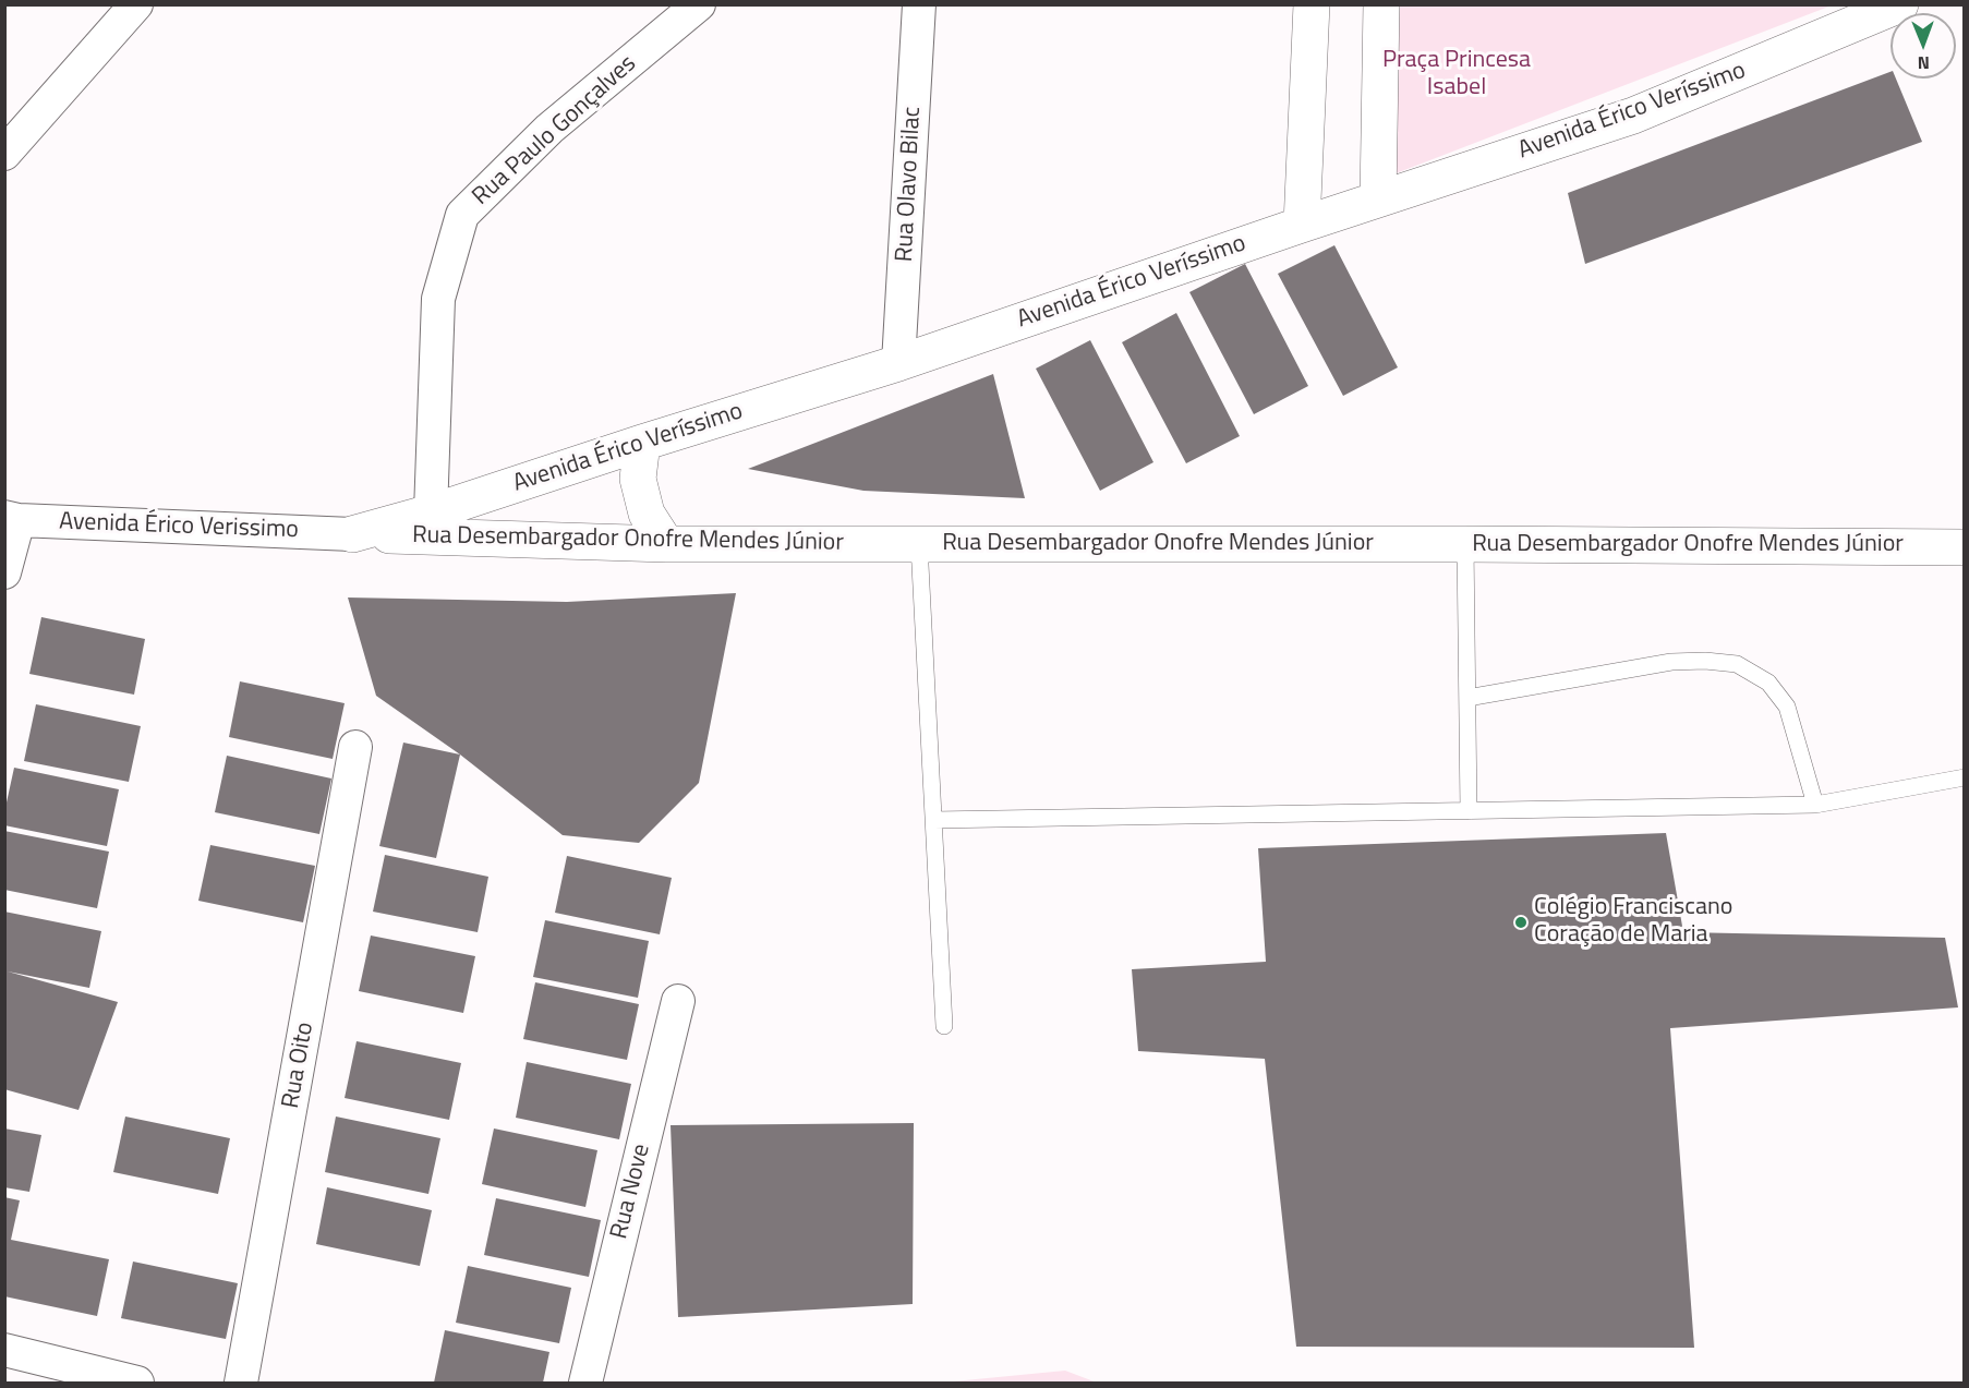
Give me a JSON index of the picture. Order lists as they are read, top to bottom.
{
  "streets": {
    "street": [
      "Avenida Érico Veríssimo",
      "Rua Paulo Gonçalves",
      "Rua Olavo Bilac",
      "Avenida Érico Verissimo",
      "Rua Desembargador Onofre Mendes Júnior",
      "Rua Oito",
      "Rua Nove"
    ]
  },
  "crossings": [
    ["Avenida Érico Veríssimo", "Rua Paulo Gonçalves"],
    ["Avenida Érico Veríssimo", "Rua Olavo Bilac"],
    ["Avenida Érico Veríssimo", "Avenida Érico Verissimo"],
    ["Avenida Érico Veríssimo", "Rua Desembargador Onofre Mendes Júnior"],
    ["Avenida Érico Verissimo", "Rua Desembargador Onofre Mendes Júnior"]
  ],
  "parks": ["Praça Princesa Isabel"],
  "places": ["Colégio Franciscano Coração de Maria"],
  "north": "bottom"
}
